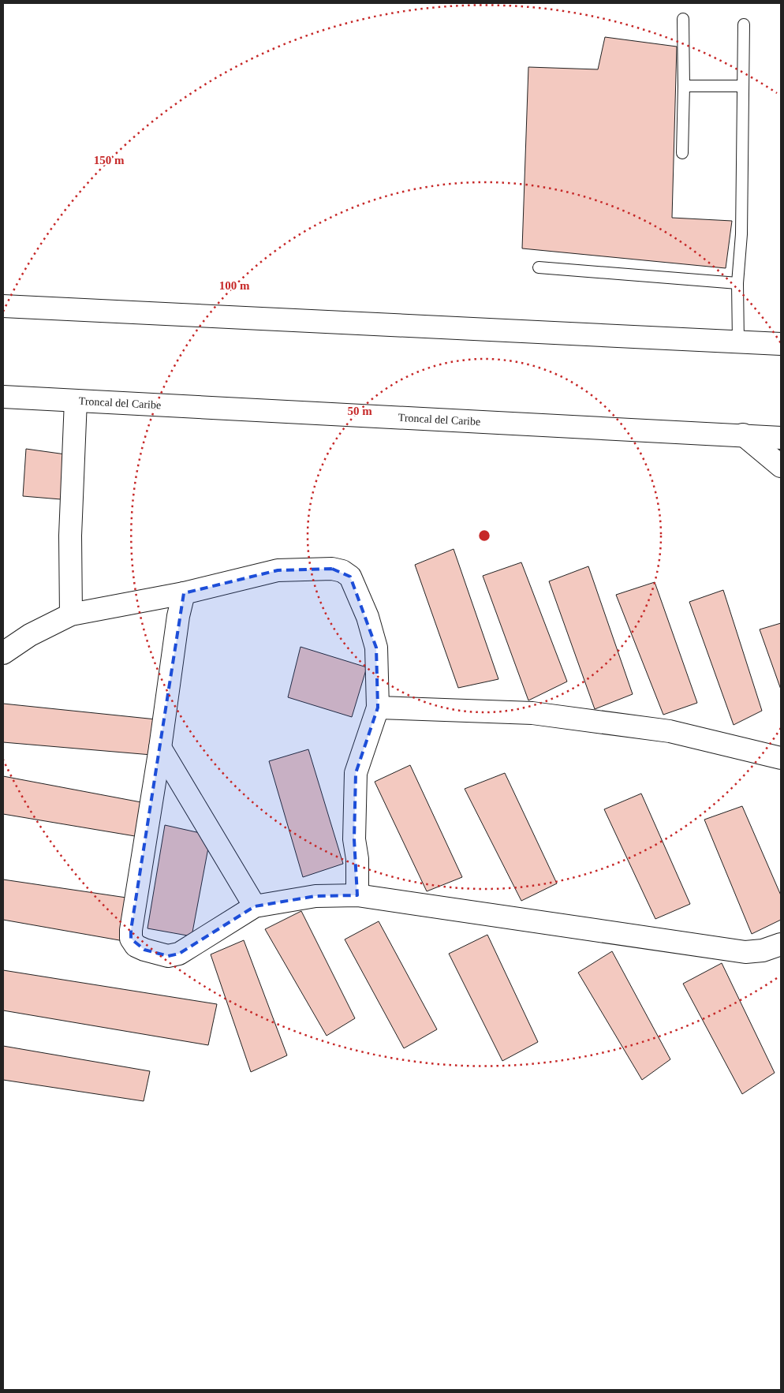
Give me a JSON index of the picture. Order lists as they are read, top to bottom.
{
  "streets": {
    "main road": ["Troncal del Caribe"]
  },
  "rings": ["150 m", "100 m", "50 m"]
}
